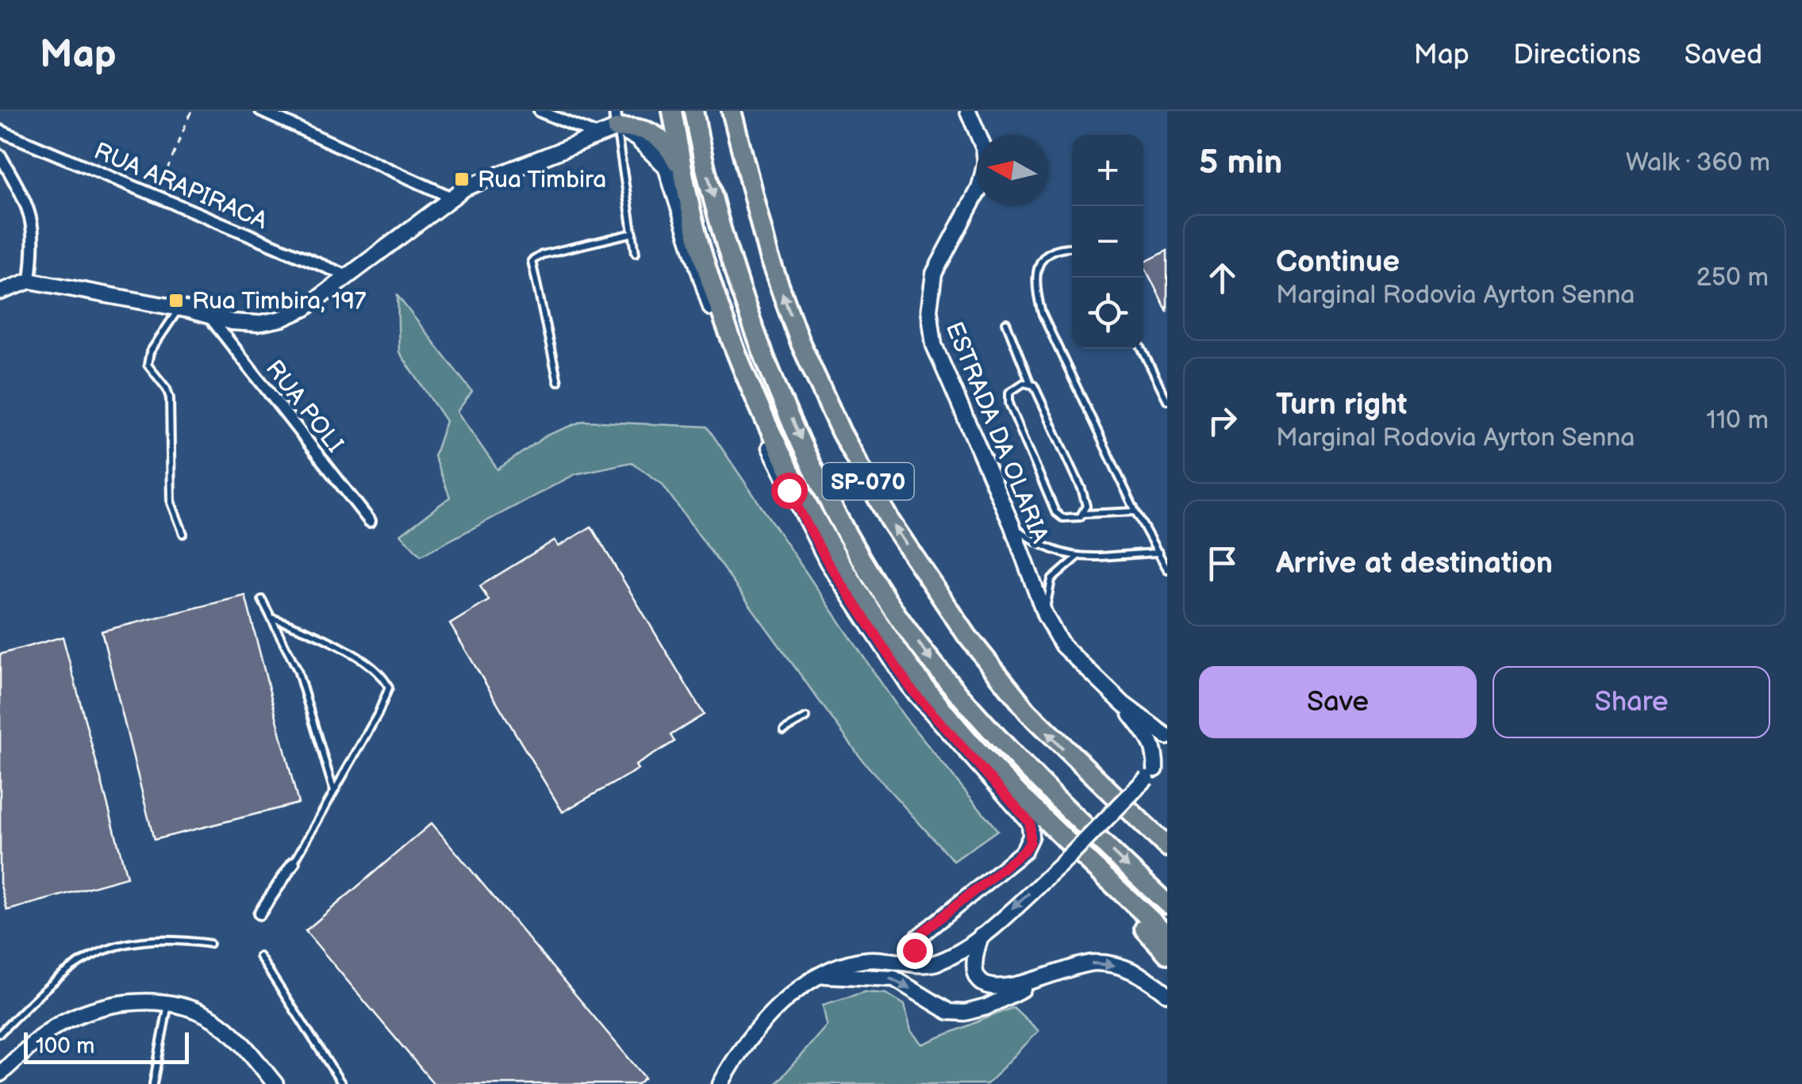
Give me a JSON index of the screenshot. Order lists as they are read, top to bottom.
{
  "streets": {
    "highway": ["SP-070"],
    "street": ["RUA ARAPIRACA", "RUA POLI", "ESTRADA DA OLARIA"]
  },
  "places": {
    "transit": ["Rua Timbira", "Rua Timbira, 197"]
  },
  "scale_bar": "100 m",
  "north": "left",
  "page": {
    "header": "Map",
    "nav": ["Map", "Directions", "Saved"],
    "heading": ["5 min", "Walk · 360 m"],
    "map_buttons": ["+", "−"],
    "list": [
      ["Continue", "Marginal Rodovia Ayrton Senna", "250 m"],
      ["Turn right", "Marginal Rodovia Ayrton Senna", "110 m"],
      "Arrive at destination"
    ],
    "buttons": ["Save", "Share"],
    "scale": "100 m"
  }
}
